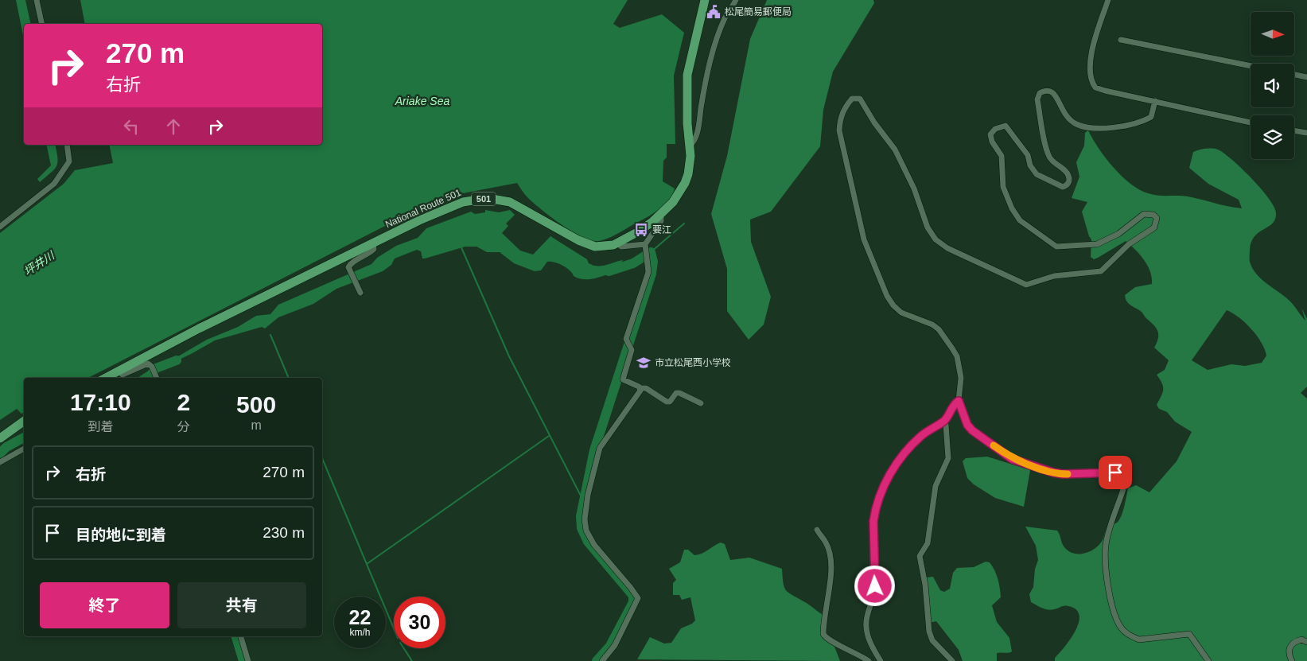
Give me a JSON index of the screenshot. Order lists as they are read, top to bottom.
{
  "streets": {
    "highway": ["501", "National Route 501"]
  },
  "water": ["Ariake Sea", "坪井川"],
  "places": {
    "public building": ["松尾簡易郵便局"],
    "bus stop": ["要江"],
    "school or university": ["市立松尾西小学校"]
  },
  "north": "right",
  "page": {
    "turn": ["270 m", "右折"],
    "eta": [
      "17:10",
      "到着",
      "2",
      "分",
      "500",
      "m"
    ],
    "list": [
      {
        "name": "右折",
        "value": "270 m"
      },
      {
        "name": "目的地に到着",
        "value": "230 m"
      }
    ],
    "buttons": ["終了", "共有"],
    "speed": "22 km/h",
    "limit": "30"
  }
}
